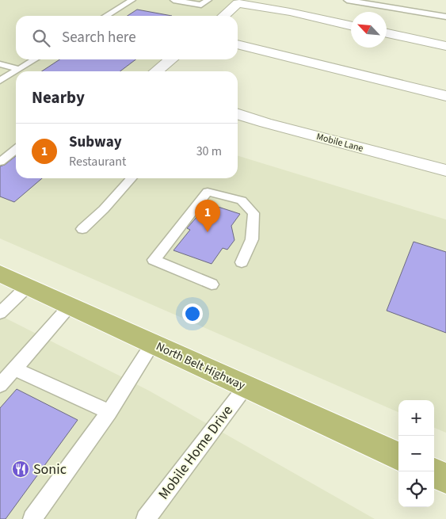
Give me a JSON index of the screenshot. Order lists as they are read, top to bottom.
{
  "streets": {
    "main road": ["North Belt Highway"],
    "street": ["Mobile Lane"],
    "lane": ["Mobile Home Drive"]
  },
  "crossings": [
    ["North Belt Highway", "Mobile Home Drive"]
  ],
  "places": {
    "restaurant": ["Sonic"]
  },
  "north": "top left",
  "page": {
    "search": "Search here",
    "heading": "Nearby",
    "list": [
      {
        "mark": "1",
        "name": "Subway",
        "note": "Restaurant",
        "value": "30 m"
      }
    ],
    "pins": "1",
    "map_buttons": ["+", "−"]
  }
}
